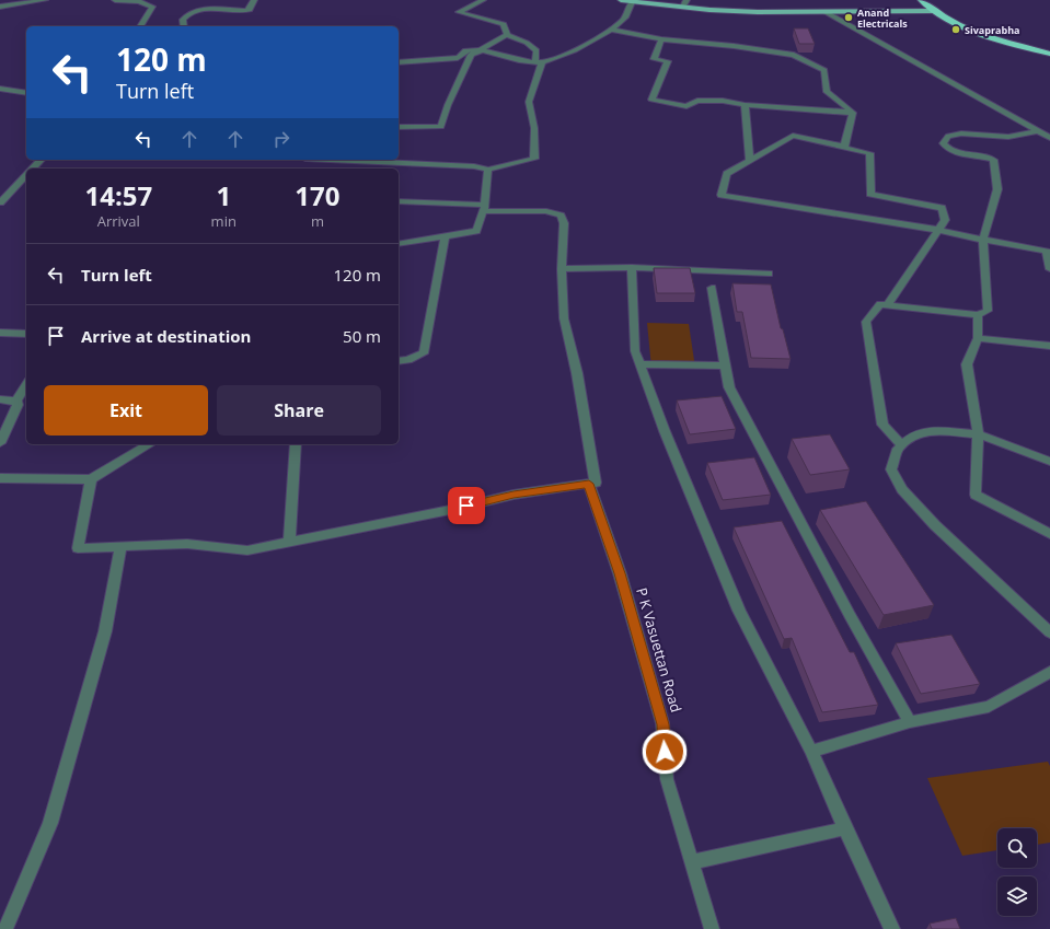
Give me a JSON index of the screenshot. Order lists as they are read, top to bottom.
{
  "streets": {
    "street": ["P K Vasuettan Road"]
  },
  "places": ["Anand Electricals", "Sivaprabha"],
  "page": {
    "turn": ["120 m", "Turn left"],
    "eta": [
      "14:57",
      "Arrival",
      "1",
      "min",
      "170",
      "m"
    ],
    "list": [
      {
        "name": "Turn left",
        "value": "120 m"
      },
      {
        "name": "Arrive at destination",
        "value": "50 m"
      }
    ],
    "buttons": ["Exit", "Share"]
  }
}
